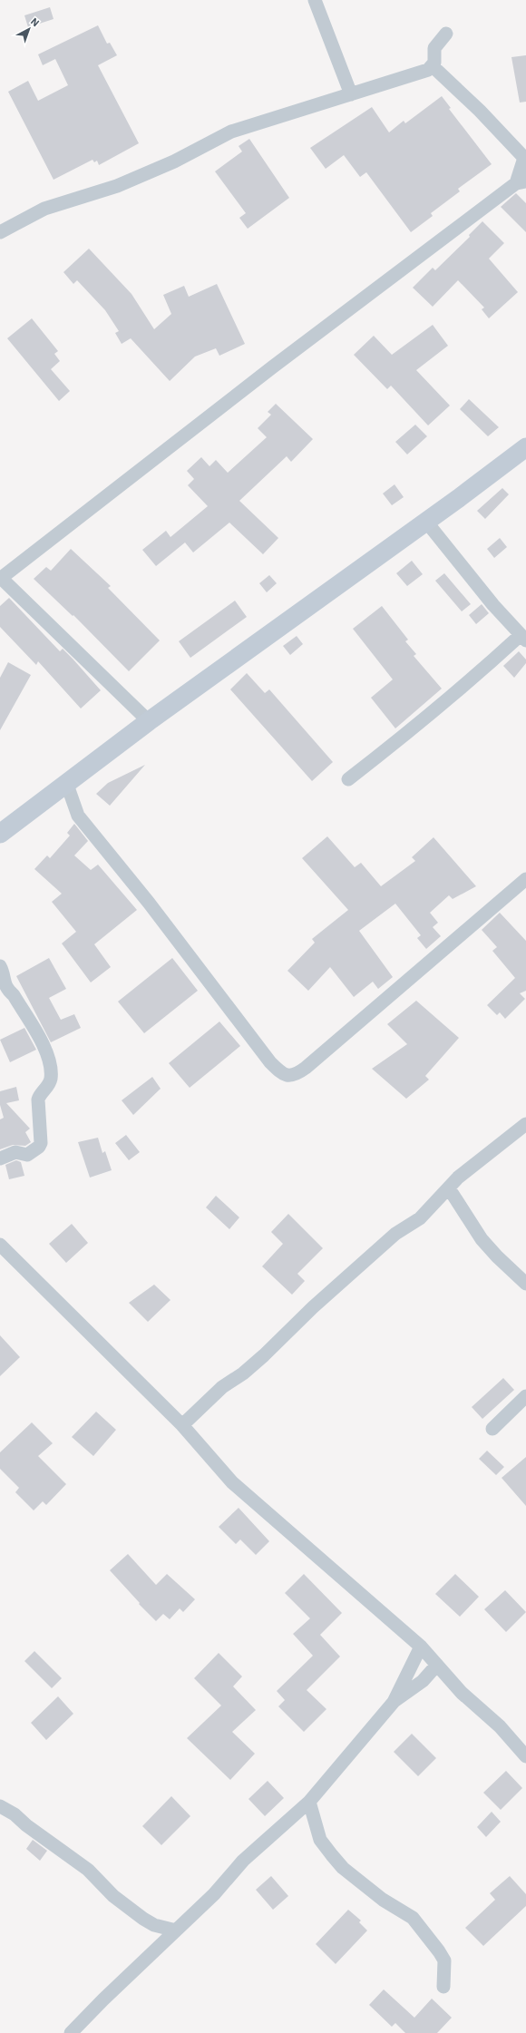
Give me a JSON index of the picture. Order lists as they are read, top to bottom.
{
  "north": "top right"
}
